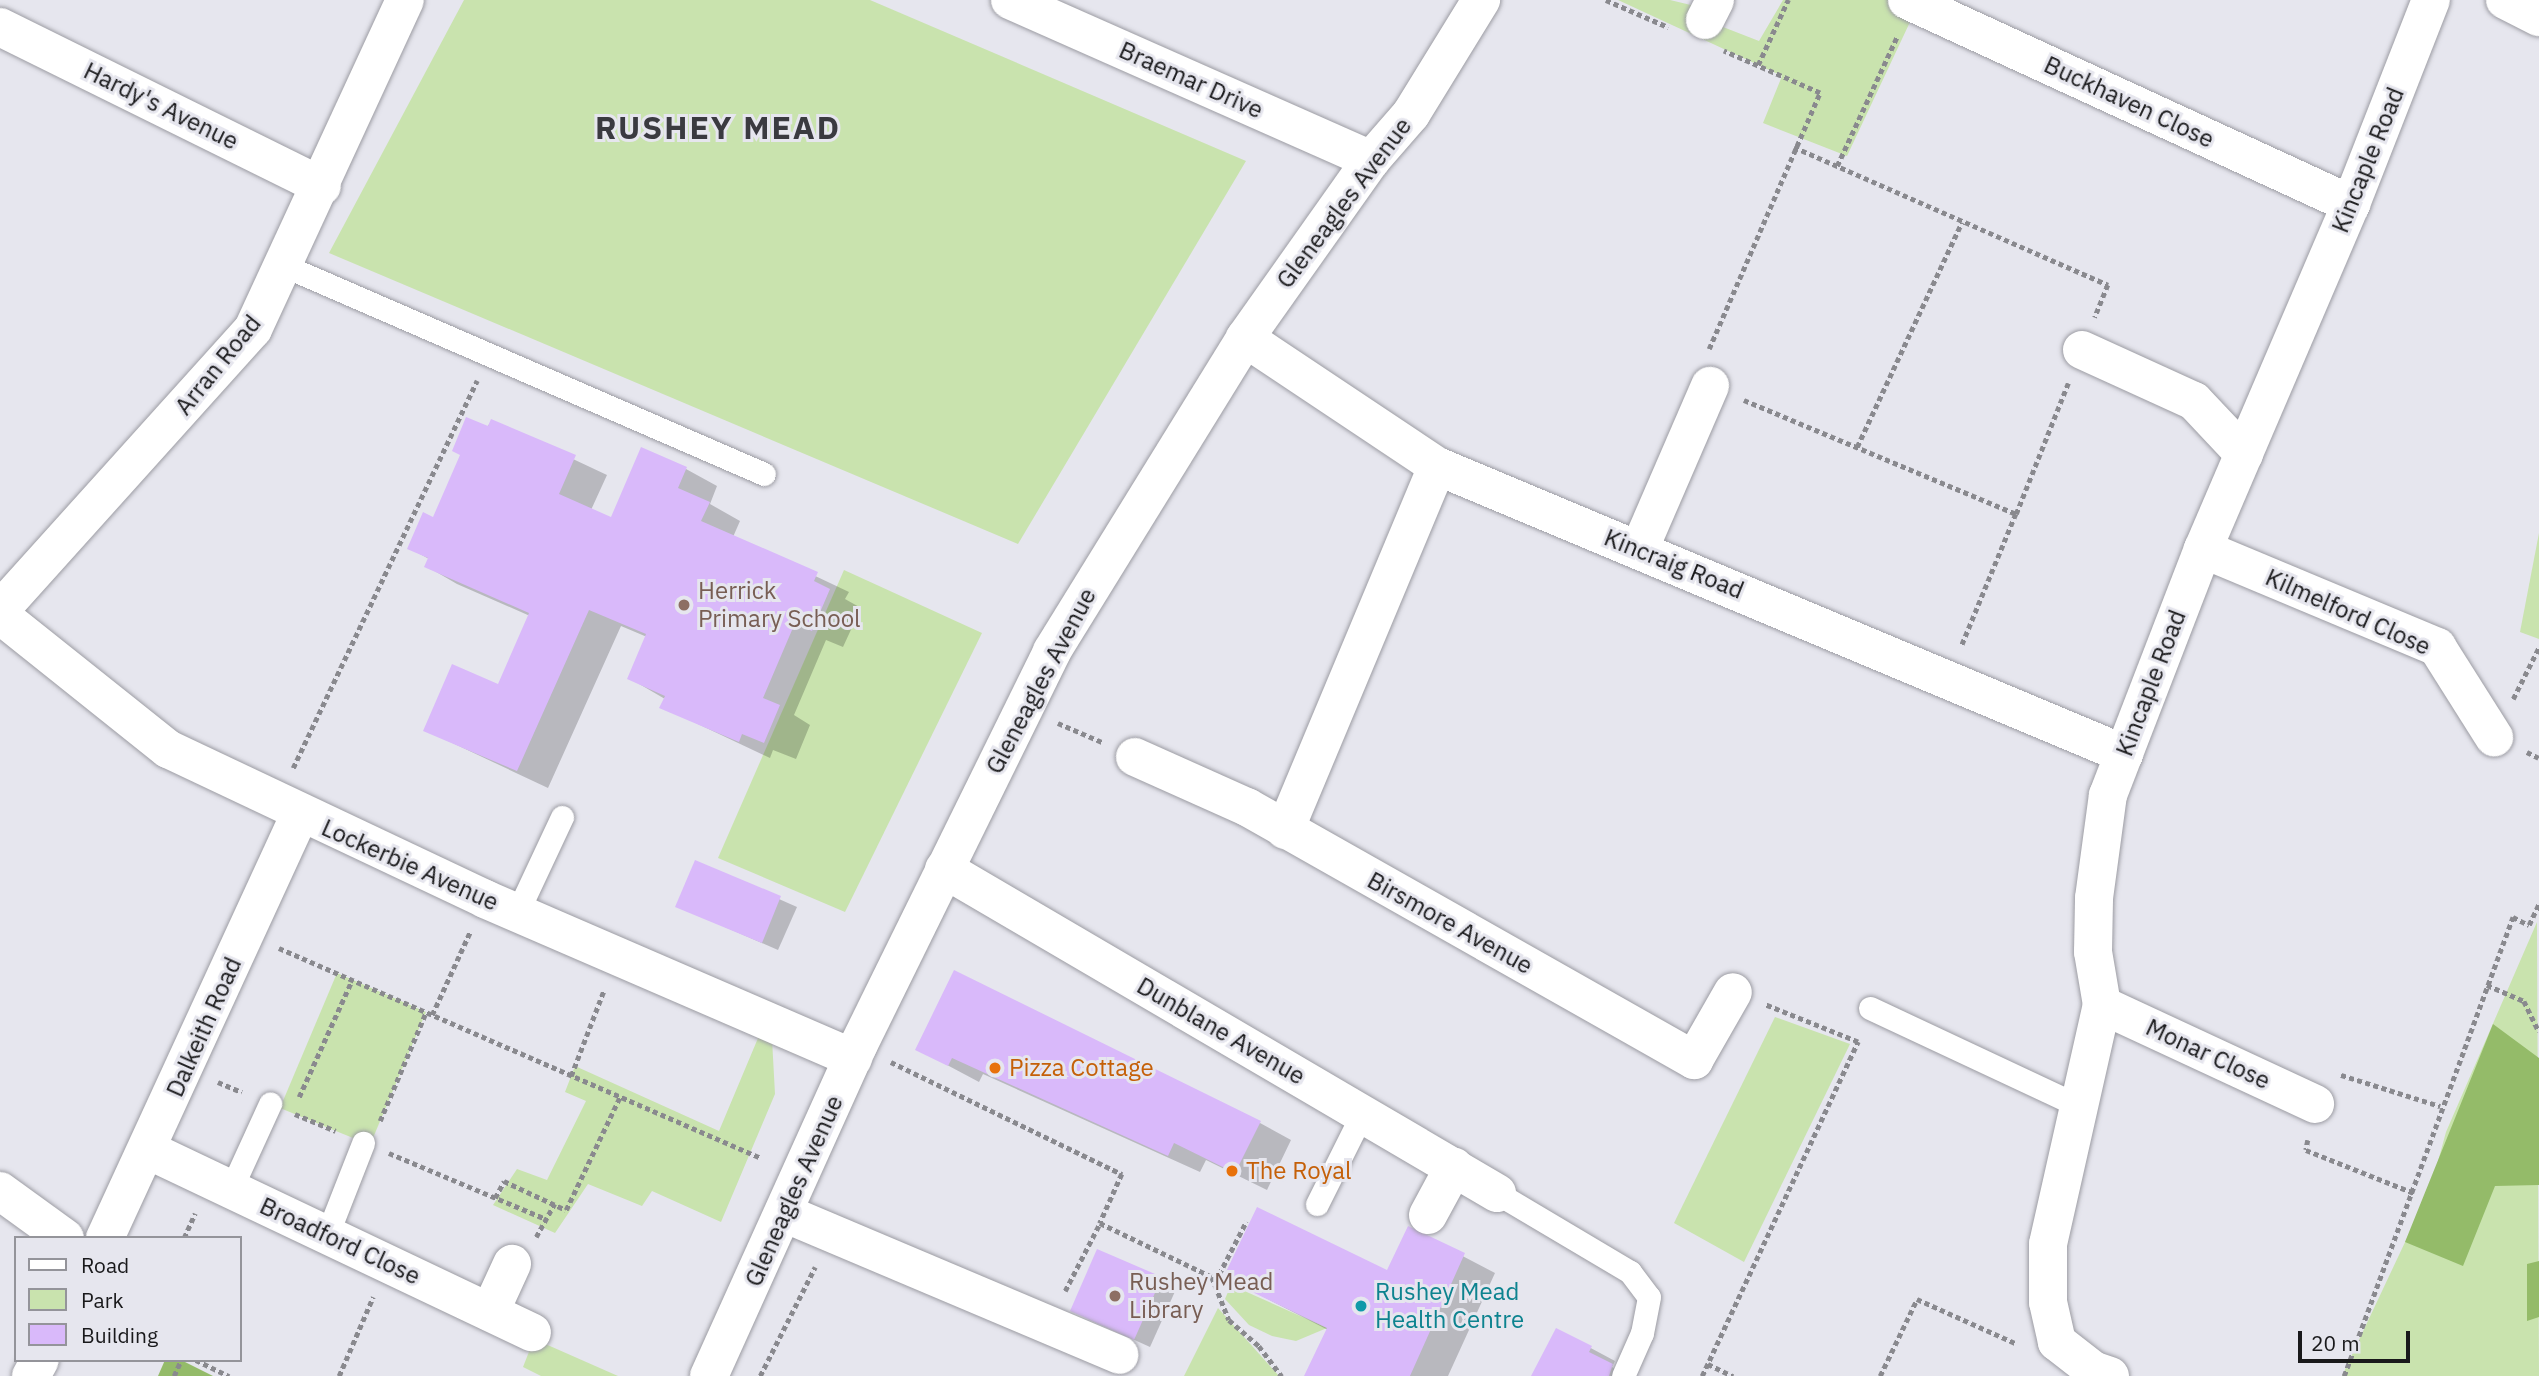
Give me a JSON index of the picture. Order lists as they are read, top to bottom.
{
  "streets": {
    "street": [
      "Braemar Drive",
      "Buckhaven Close",
      "Hardy's Avenue",
      "Kincaple Road",
      "Gleneagles Avenue",
      "Arran Road",
      "Kincraig Road",
      "Kilmelford Close",
      "Lockerbie Avenue",
      "Birsmore Avenue",
      "Dalkeith Road",
      "Dunblane Avenue",
      "Monar Close",
      "Broadford Close"
    ]
  },
  "crossings": [
    ["Braemar Drive", "Gleneagles Avenue"],
    ["Buckhaven Close", "Kincaple Road"],
    ["Hardy's Avenue", "Arran Road"],
    ["Kincaple Road", "Kincraig Road"],
    ["Kincaple Road", "Kilmelford Close"],
    ["Kincaple Road", "Monar Close"],
    ["Gleneagles Avenue", "Kincraig Road"],
    ["Gleneagles Avenue", "Lockerbie Avenue"],
    ["Gleneagles Avenue", "Dunblane Avenue"],
    ["Arran Road", "Lockerbie Avenue"],
    ["Lockerbie Avenue", "Dalkeith Road"],
    ["Dalkeith Road", "Broadford Close"]
  ],
  "districts": ["RUSHEY MEAD"],
  "places": [
    "Herrick Primary School",
    "Pizza Cottage",
    "The Royal",
    "Rushey Mead Library",
    "Rushey Mead Health Centre"
  ],
  "legend": ["Road", "Park", "Building"],
  "scale_bar": "20 m"
}
